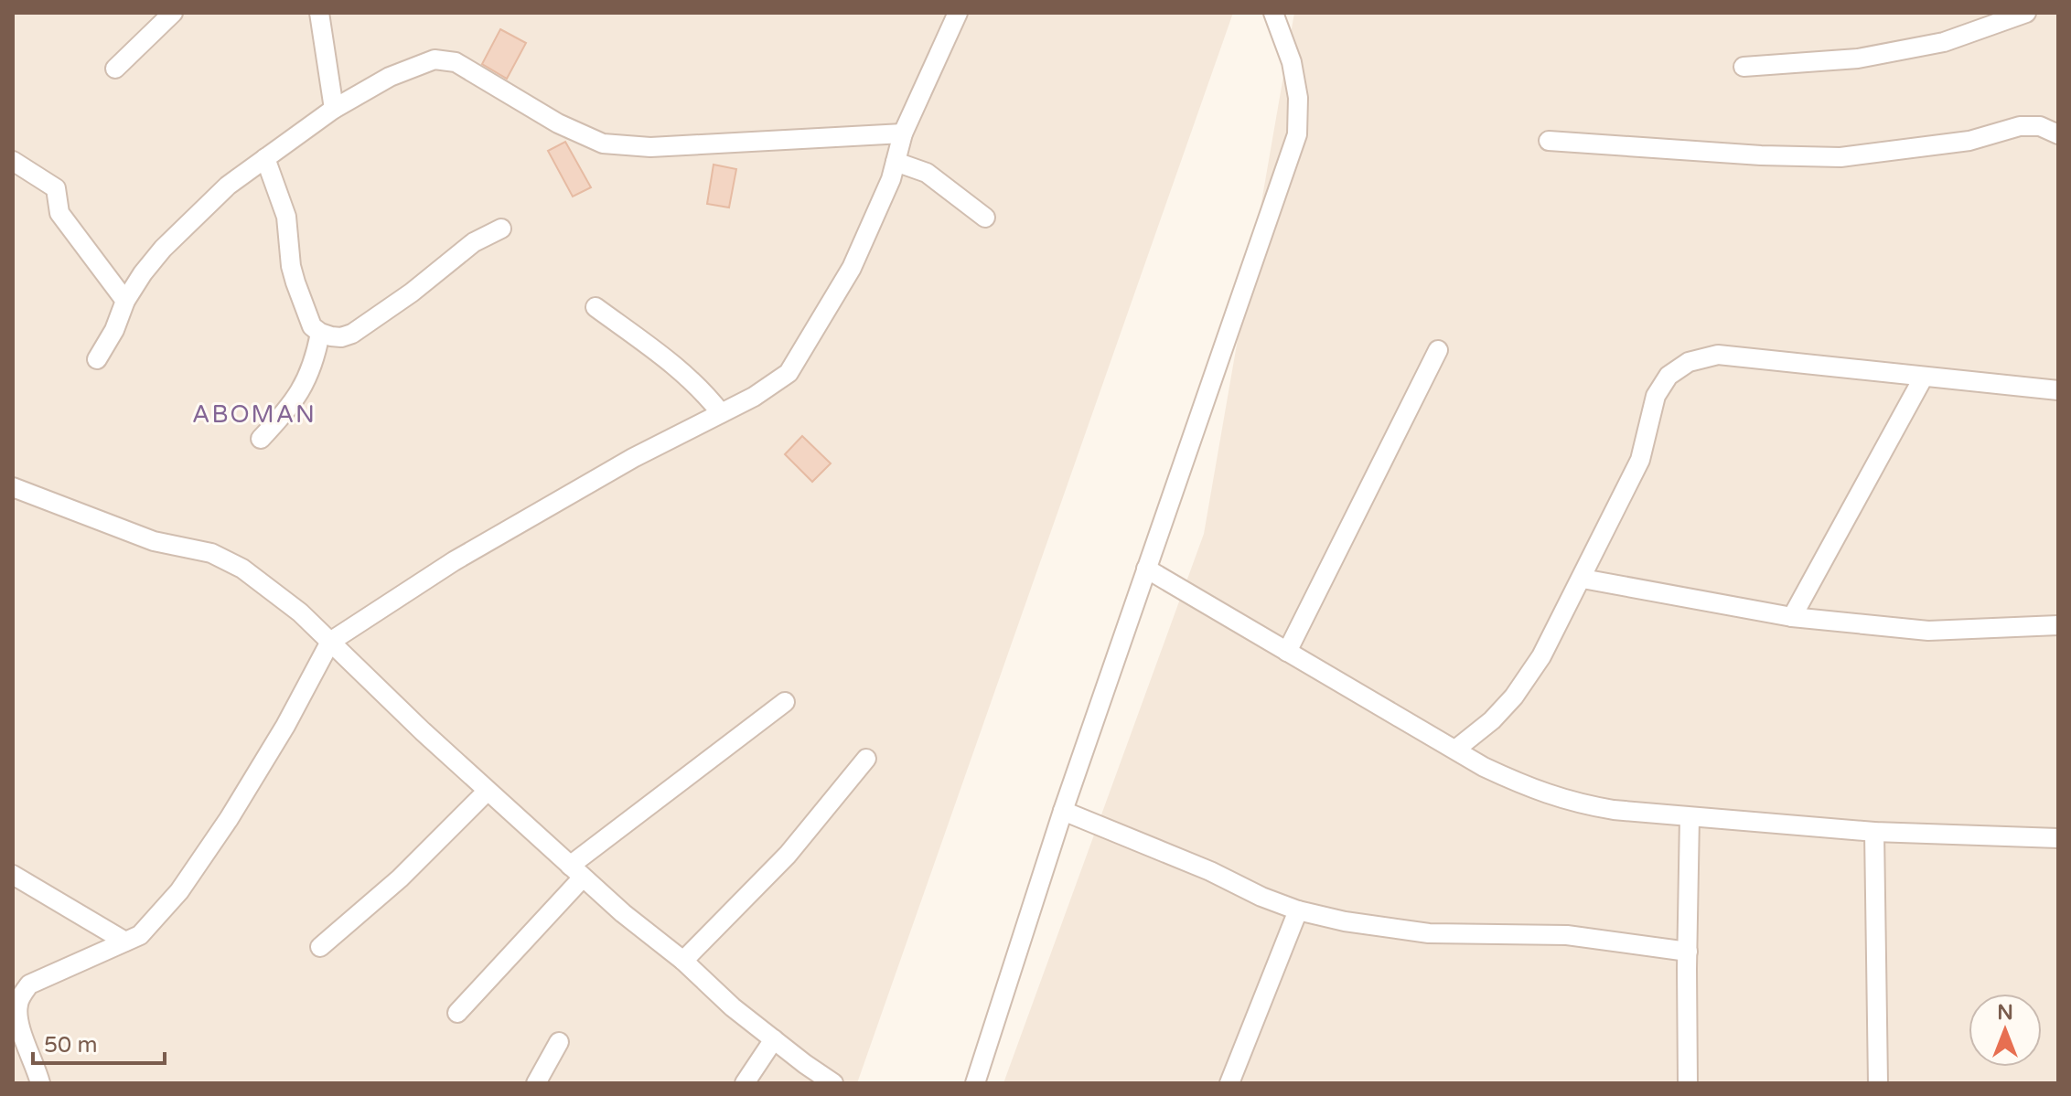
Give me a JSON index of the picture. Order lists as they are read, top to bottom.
{
  "districts": ["ABOMAN"],
  "scale_bar": "50 m",
  "north": "top"
}
